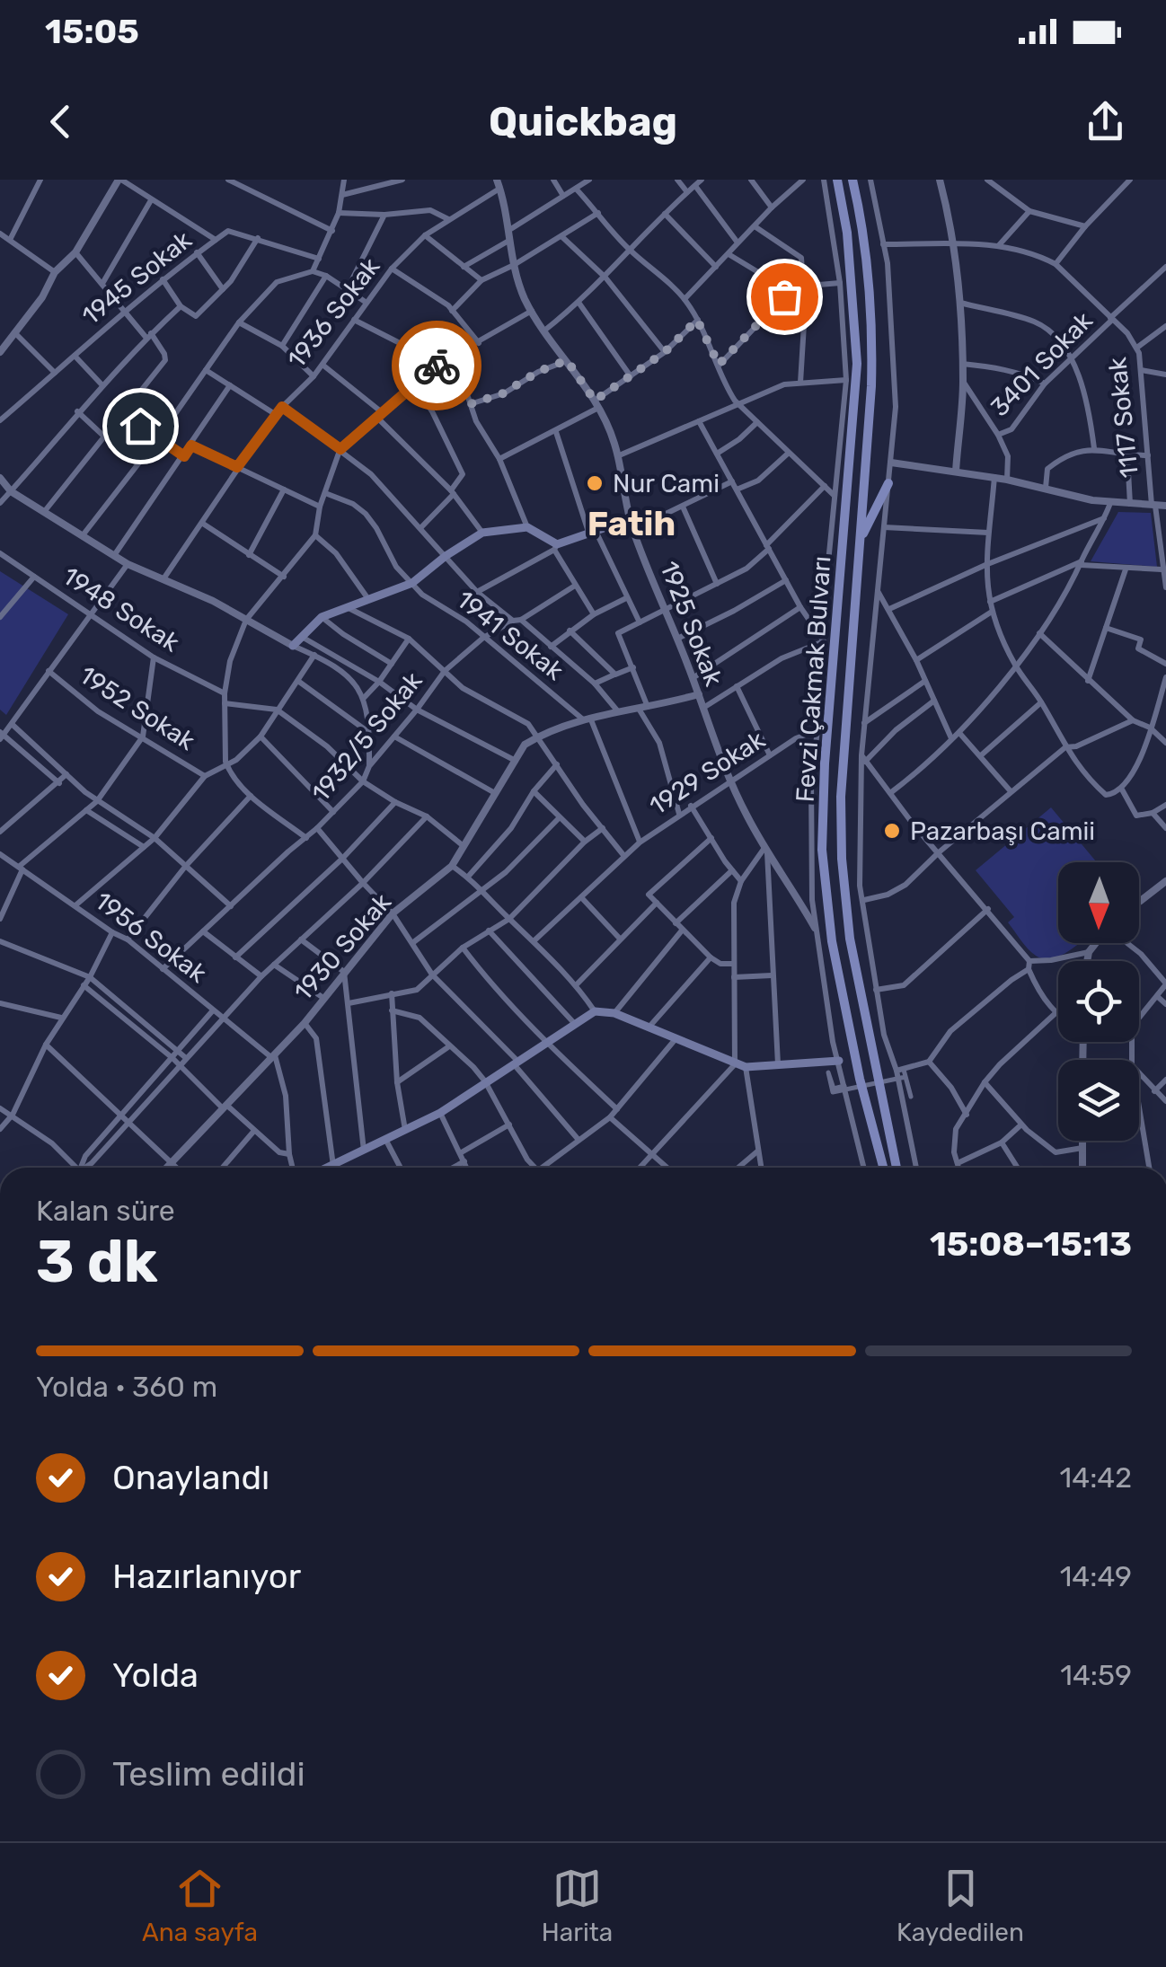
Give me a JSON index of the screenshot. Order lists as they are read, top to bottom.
{
  "streets": {
    "main road": ["Fevzi Çakmak Bulvarı"],
    "street": [
      "1945 Sokak",
      "1936 Sokak",
      "3401 Sokak",
      "1117 Sokak",
      "1948 Sokak",
      "1925 Sokak",
      "1941 Sokak",
      "1952 Sokak",
      "1932/5 Sokak",
      "1929 Sokak",
      "1956 Sokak",
      "1930 Sokak"
    ]
  },
  "crossings": [
    ["1936 Sokak", "1925 Sokak"],
    ["3401 Sokak", "1117 Sokak"],
    ["1925 Sokak", "1929 Sokak"],
    ["1925 Sokak", "1930 Sokak"],
    ["1941 Sokak", "1932/5 Sokak"],
    ["1941 Sokak", "1930 Sokak"],
    ["1932/5 Sokak", "1956 Sokak"],
    ["1956 Sokak", "1930 Sokak"]
  ],
  "districts": ["Fatih"],
  "places": ["Nur Cami", "Pazarbaşı Camii"],
  "north": "bottom",
  "page": {
    "status": "15:05",
    "header": "Quickbag",
    "heading": ["3 dk", "Kalan süre", "15:08–15:13"],
    "bar": "Yolda · 360 m",
    "list": [
      ["Onaylandı", "14:42"],
      ["Hazırlanıyor", "14:49"],
      ["Yolda", "14:59"],
      "Teslim edildi"
    ],
    "tabs": ["Ana sayfa", "Harita", "Kaydedilen"]
  }
}
